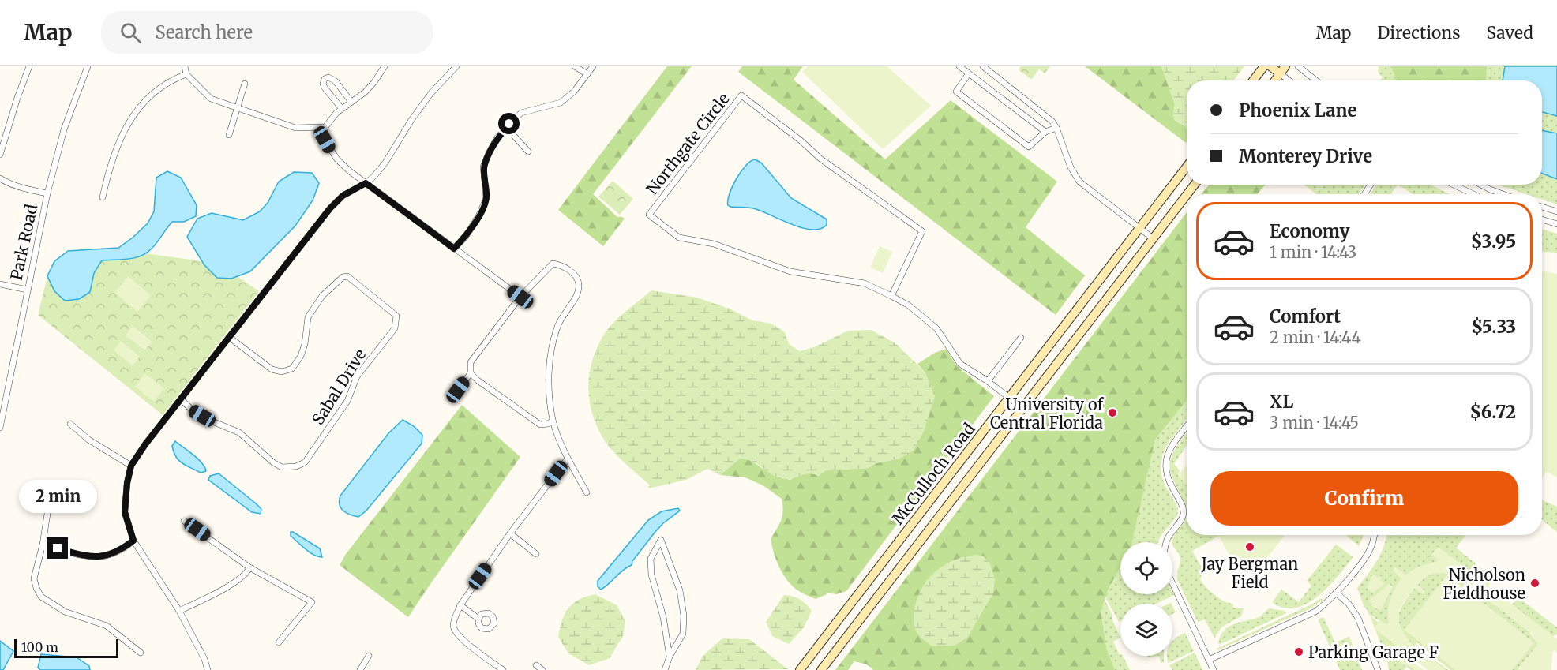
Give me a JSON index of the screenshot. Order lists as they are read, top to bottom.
{
  "streets": {
    "main road": ["McCulloch Road"],
    "street": ["Northgate Circle", "Park Road", "Sabal Drive"]
  },
  "crossings": [
    ["Northgate Circle", "McCulloch Road"]
  ],
  "places": [
    "University of Central Florida",
    "Jay Bergman Field",
    "Nicholson Fieldhouse",
    "Parking Garage F"
  ],
  "scale_bar": "100 m",
  "page": {
    "header": "Map",
    "search": "Search here",
    "nav": ["Map", "Directions", "Saved"],
    "banner": ["Phoenix Lane", "Monterey Drive"],
    "list": [
      {
        "name": "Economy",
        "note": "1 min · 14:43",
        "value": "$3.95"
      },
      {
        "name": "Comfort",
        "note": "2 min · 14:44",
        "value": "$5.33"
      },
      {
        "name": "XL",
        "note": "3 min · 14:45",
        "value": "$6.72"
      }
    ],
    "buttons": "Confirm",
    "bubble": "2 min",
    "scale": "100 m"
  }
}
